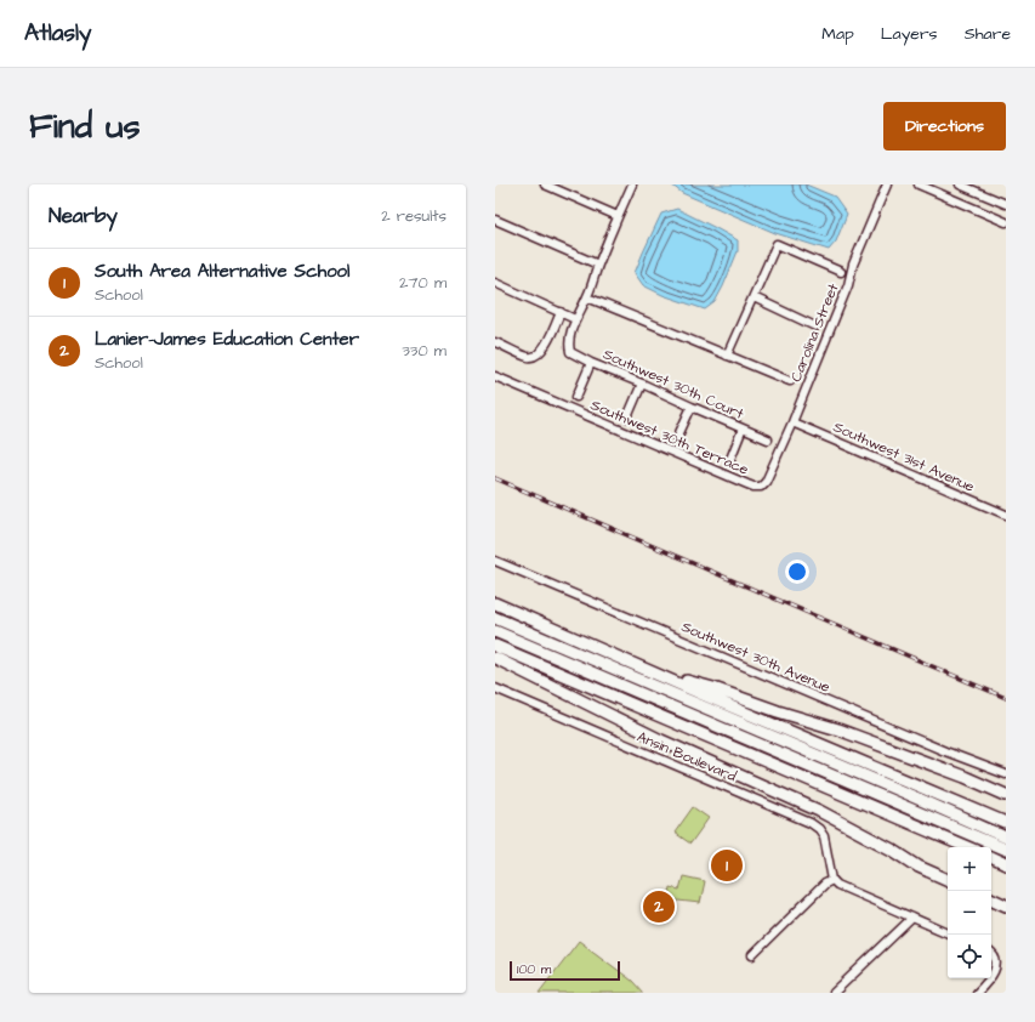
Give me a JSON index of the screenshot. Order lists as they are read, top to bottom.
{
  "streets": {
    "street": [
      "Carolina Street",
      "Southwest 30th Court",
      "Southwest 30th Terrace",
      "Southwest 31st Avenue",
      "Southwest 30th Avenue",
      "Ansin Boulevard"
    ]
  },
  "crossings": [
    ["Carolina Street", "Southwest 30th Terrace"],
    ["Carolina Street", "Southwest 31st Avenue"]
  ],
  "scale_bar": "100 m",
  "page": {
    "header": "Atlasly",
    "nav": ["Map", "Layers", "Share"],
    "buttons": "Directions",
    "title": "Find us",
    "heading": ["Nearby", "2 results"],
    "list": [
      {
        "mark": "1",
        "name": "South Area Alternative School",
        "note": "School",
        "value": "270 m"
      },
      {
        "mark": "2",
        "name": "Lanier-James Education Center",
        "note": "School",
        "value": "330 m"
      }
    ],
    "map_buttons": ["+", "−"],
    "pins": ["1", "2"],
    "scale": "100 m"
  }
}
